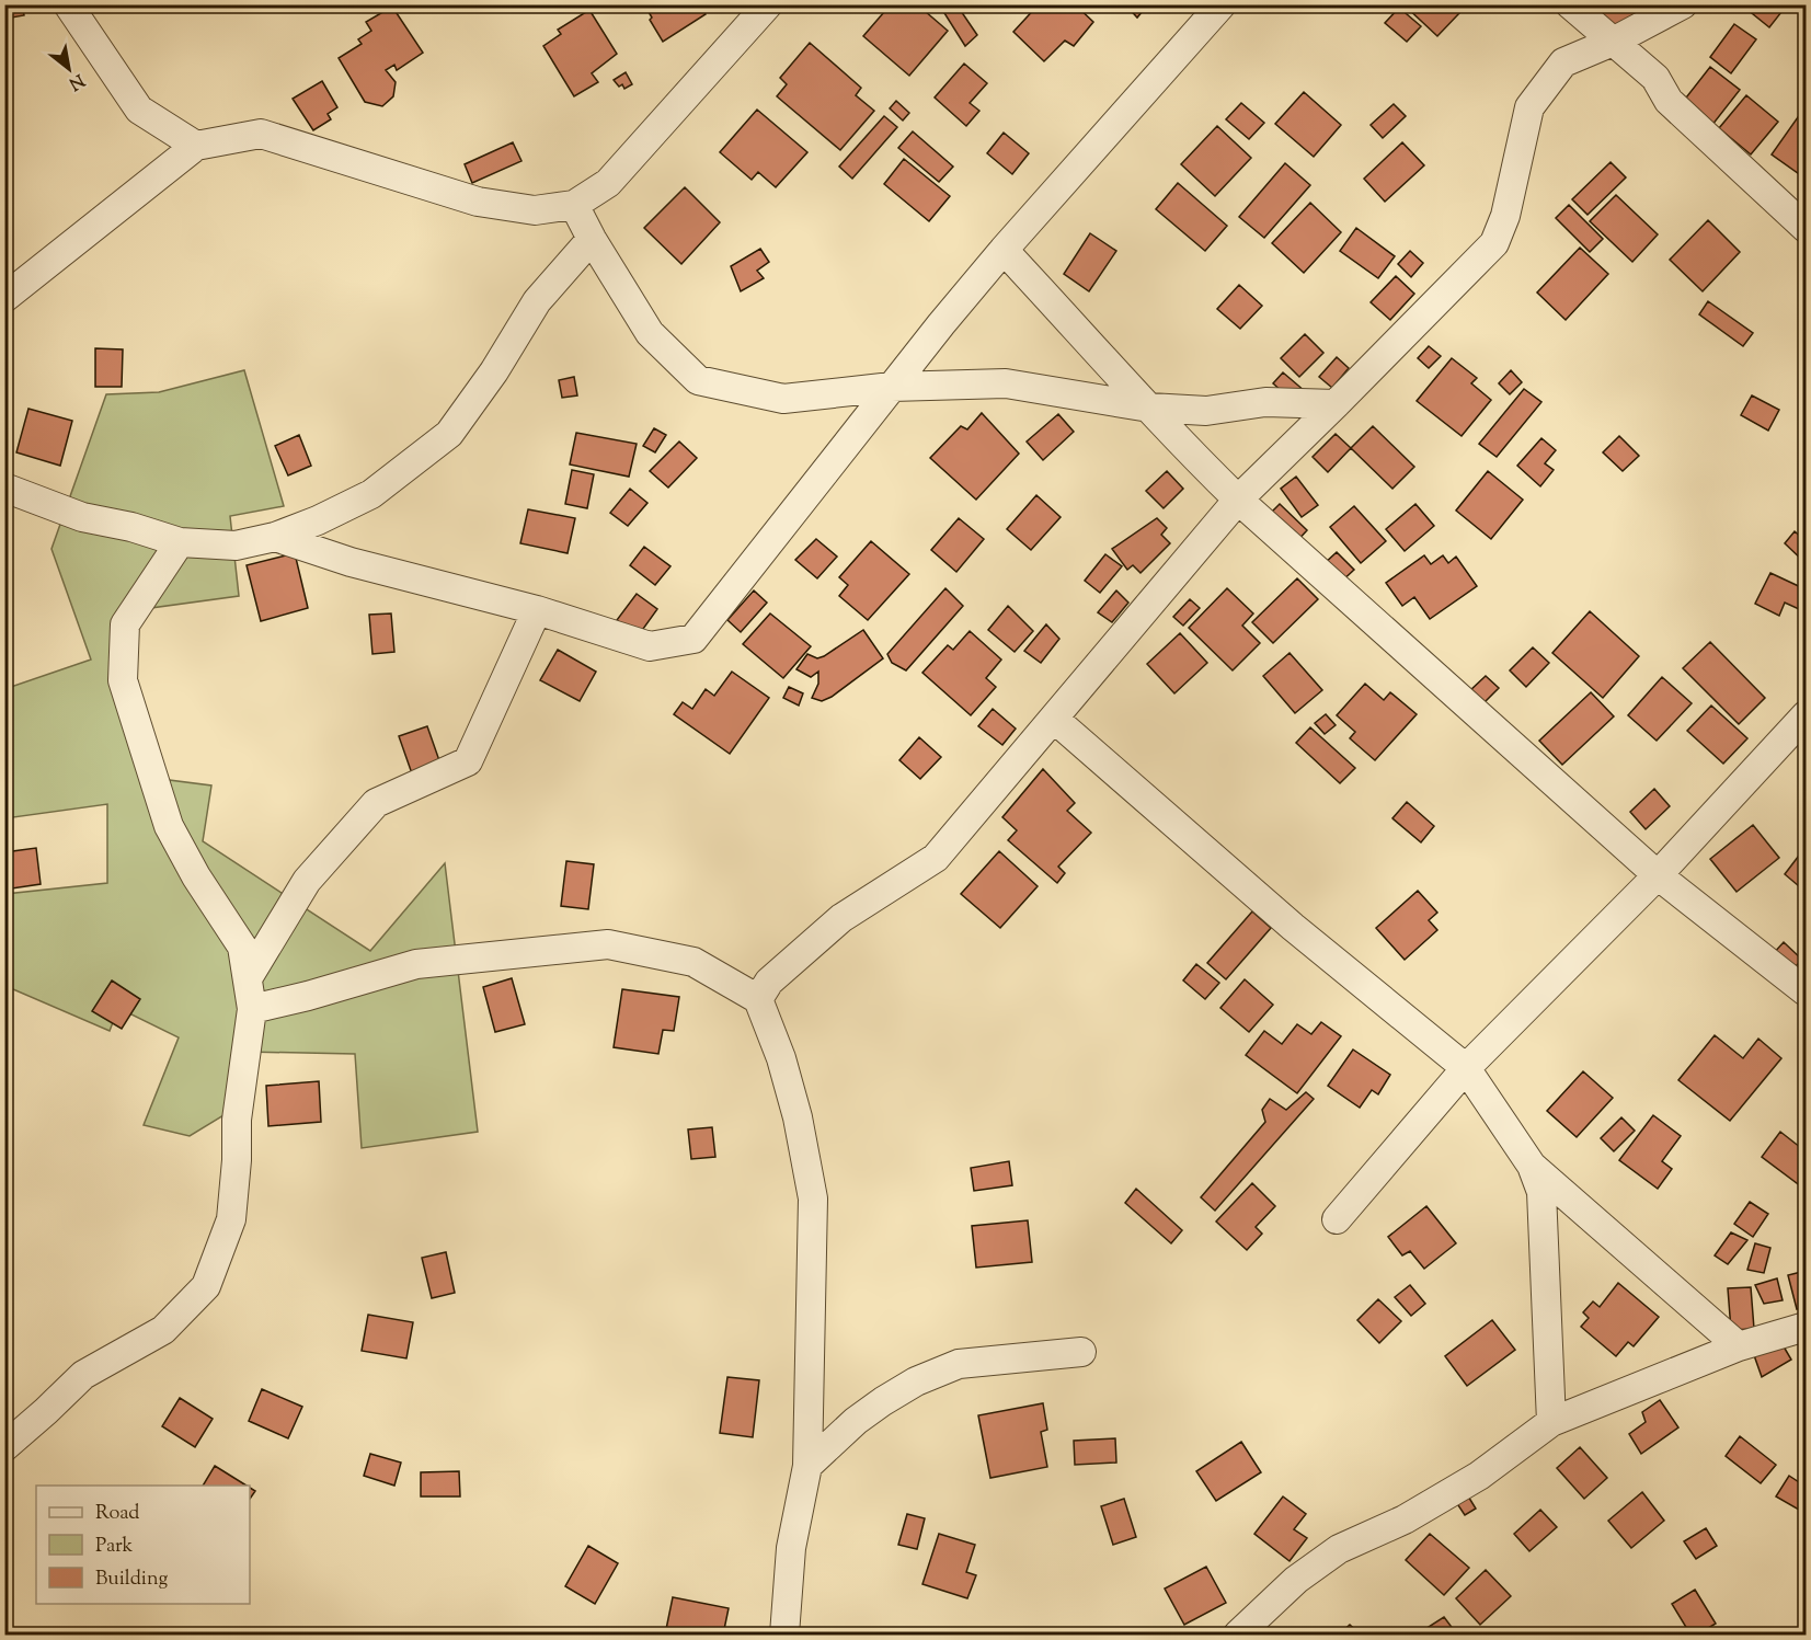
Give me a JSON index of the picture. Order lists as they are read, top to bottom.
{
  "legend": ["Road", "Park", "Building"],
  "north": "bottom right"
}
